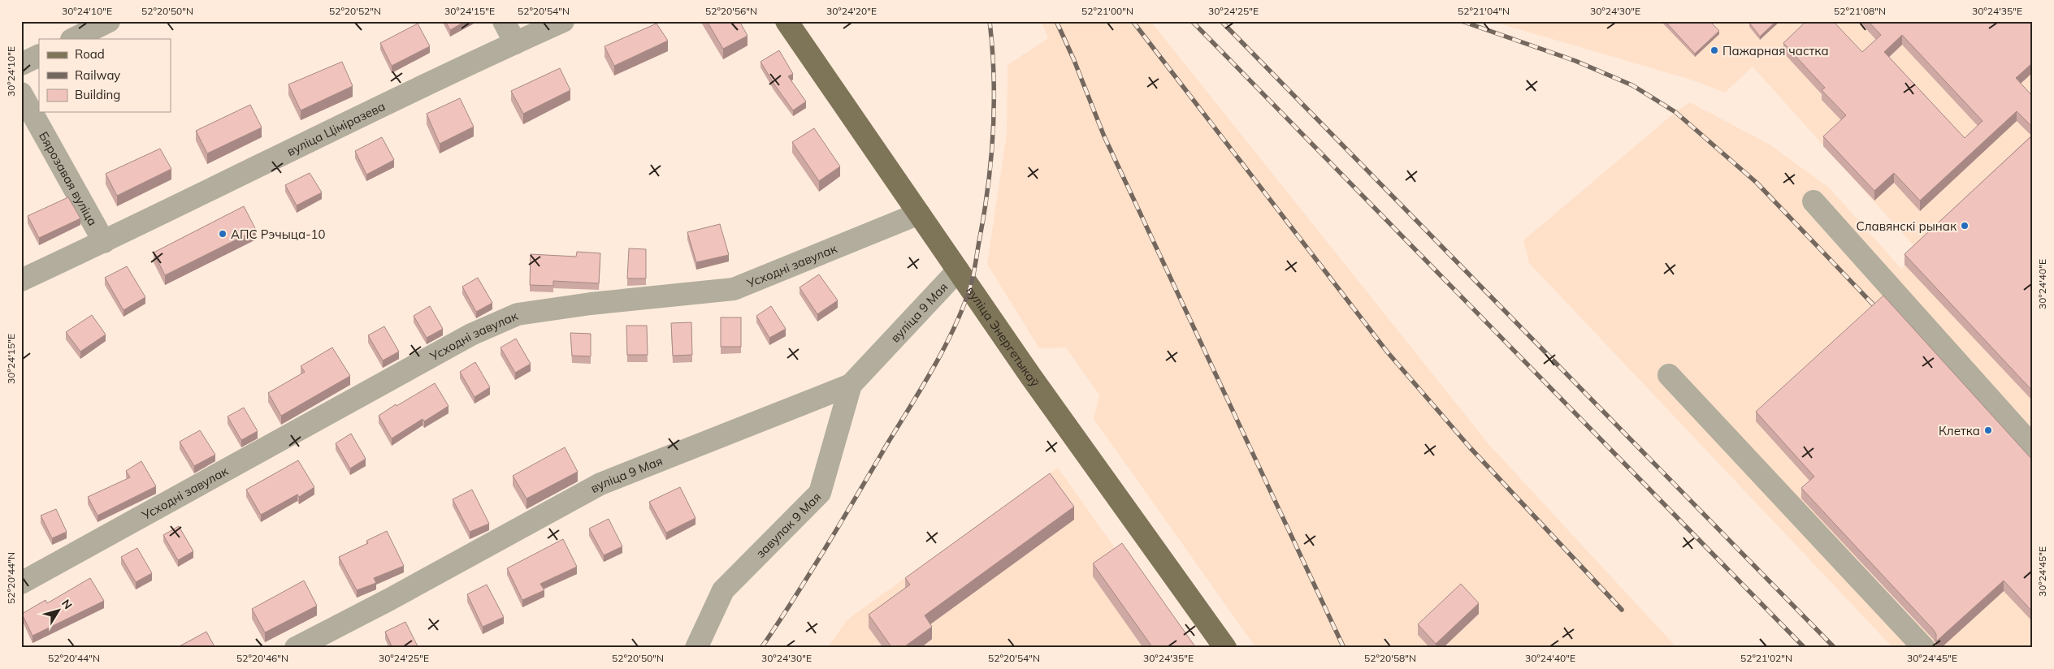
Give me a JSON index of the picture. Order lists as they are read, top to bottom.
{
  "streets": {
    "main road": ["вуліца Энергетыкаў"],
    "street": [
      "вуліца Ціміразева",
      "Бярозавая вуліца",
      "Усходні завулак",
      "вуліца 9 Мая",
      "завулак 9 Мая"
    ]
  },
  "crossings": [
    ["вуліца Ціміразева", "Бярозавая вуліца"],
    ["Усходні завулак", "вуліца Энергетыкаў"],
    ["вуліца 9 Мая", "вуліца Энергетыкаў"],
    ["вуліца 9 Мая", "завулак 9 Мая"]
  ],
  "places": [
    "Пажарная частка",
    "Славянскі рынак",
    "АПС Рэчыца-10",
    "Клетка"
  ],
  "legend": ["Road", "Railway", "Building"],
  "north": "top right",
  "coordinates": [
    "30°24'10\"E",
    "52°20'50\"N",
    "52°20'52\"N",
    "30°24'15\"E",
    "52°20'54\"N",
    "52°20'56\"N",
    "30°24'20\"E",
    "52°21'00\"N",
    "30°24'25\"E",
    "52°21'04\"N",
    "30°24'30\"E",
    "52°21'08\"N",
    "30°24'35\"E",
    "30°24'40\"E",
    "30°24'45\"E",
    "52°20'44\"N",
    "52°20'46\"N",
    "52°20'58\"N",
    "52°21'02\"N"
  ]
}
